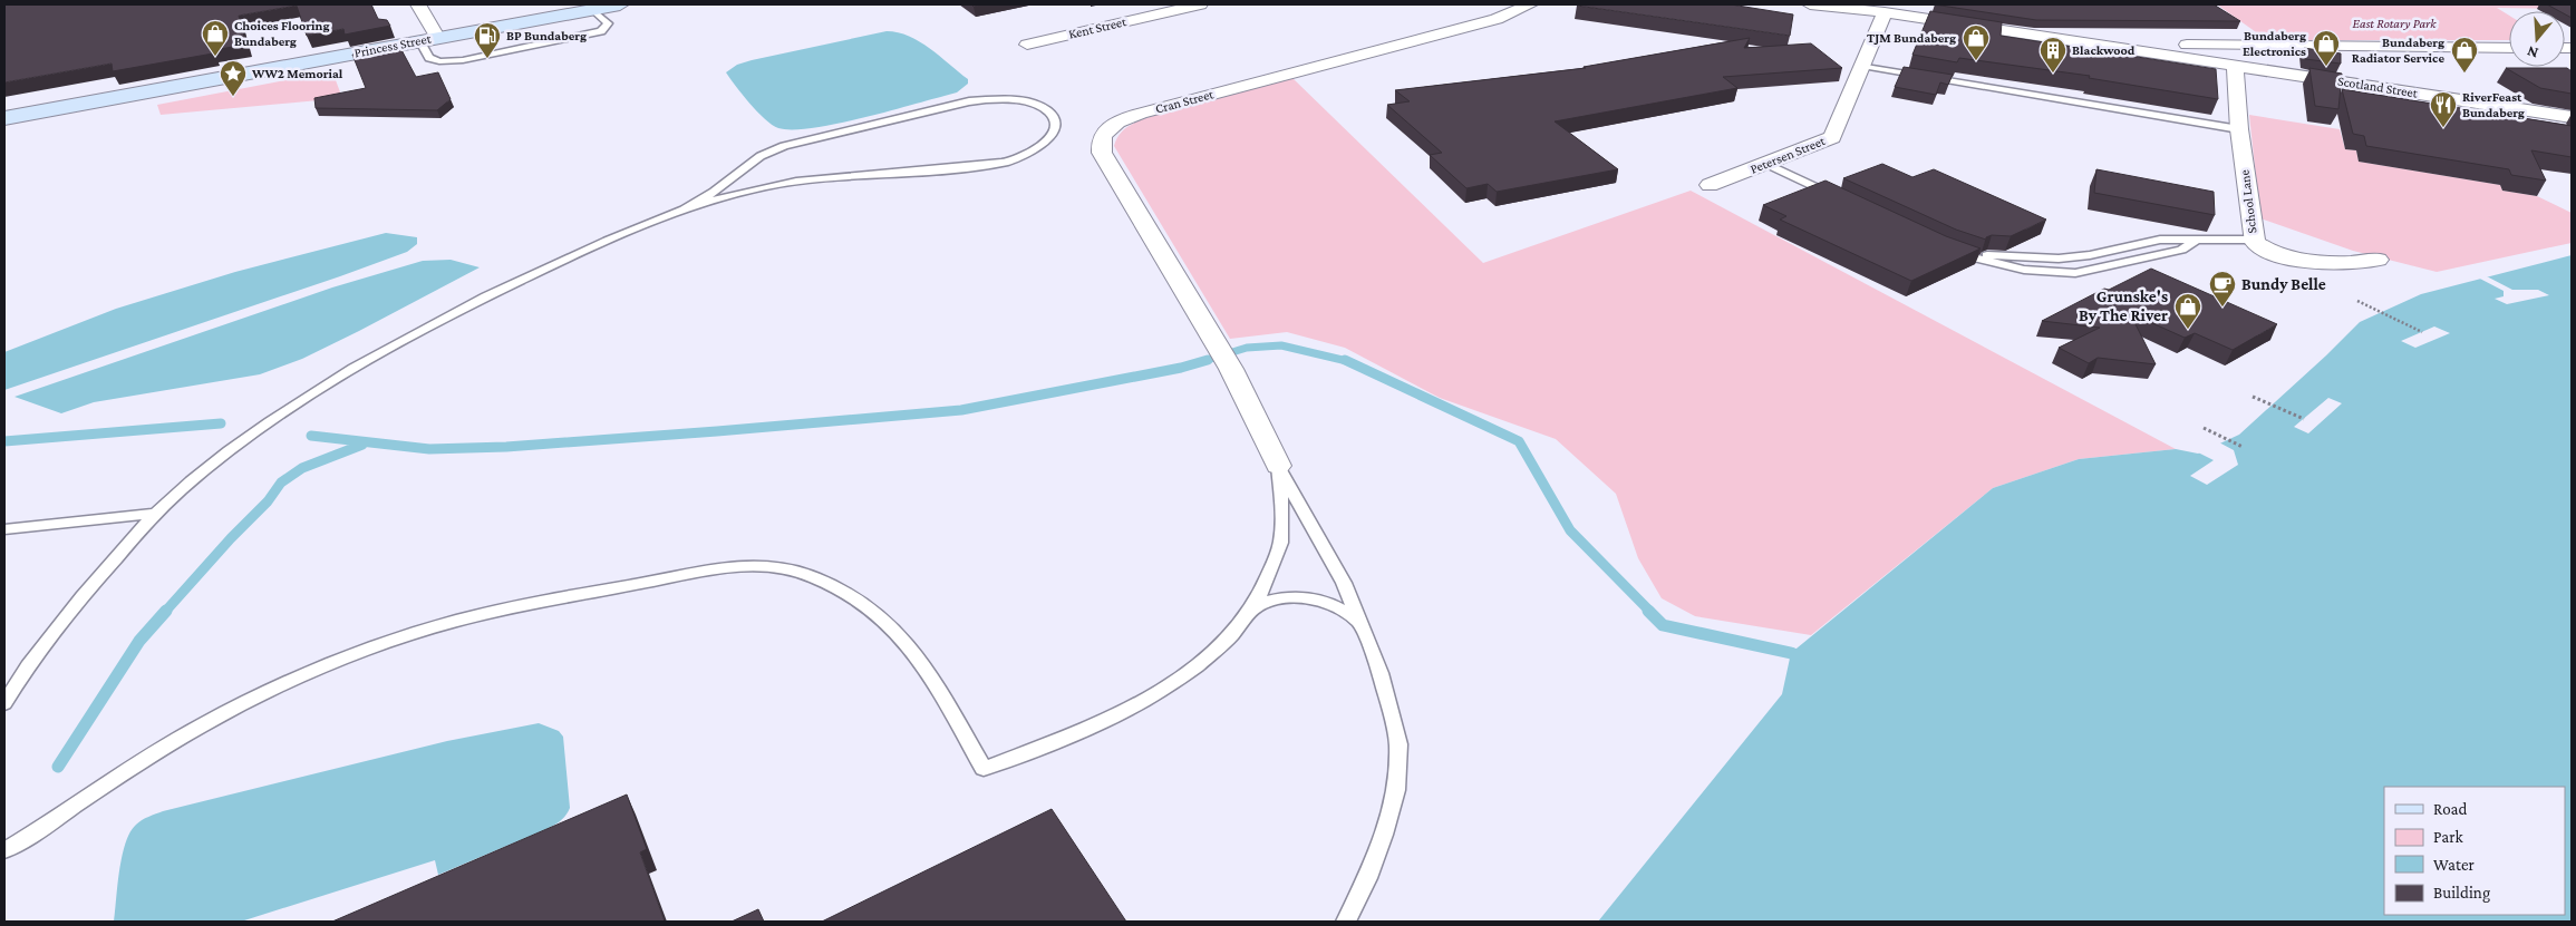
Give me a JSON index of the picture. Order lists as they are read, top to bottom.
{
  "streets": {
    "main road": ["Princess Street"],
    "street": [
      "Kent Street",
      "Scotland Street",
      "Cran Street",
      "Petersen Street",
      "School Lane"
    ]
  },
  "crossings": [
    ["Scotland Street", "Petersen Street"],
    ["Scotland Street", "School Lane"]
  ],
  "parks": ["East Rotary Park"],
  "places": {
    "shop": [
      "Choices Flooring Bundaberg",
      "TJM Bundaberg",
      "Bundaberg Electronics",
      "Bundaberg Radiator Service",
      "Grunske's By The River"
    ],
    "fuel station": ["BP Bundaberg"],
    "building": ["Blackwood"],
    "place": ["WW2 Memorial"],
    "restaurant": ["RiverFeast Bundaberg"],
    "cafe": ["Bundy Belle"]
  },
  "legend": [
    "Road",
    "Park",
    "Water",
    "Building"
  ],
  "north": "bottom"
}
